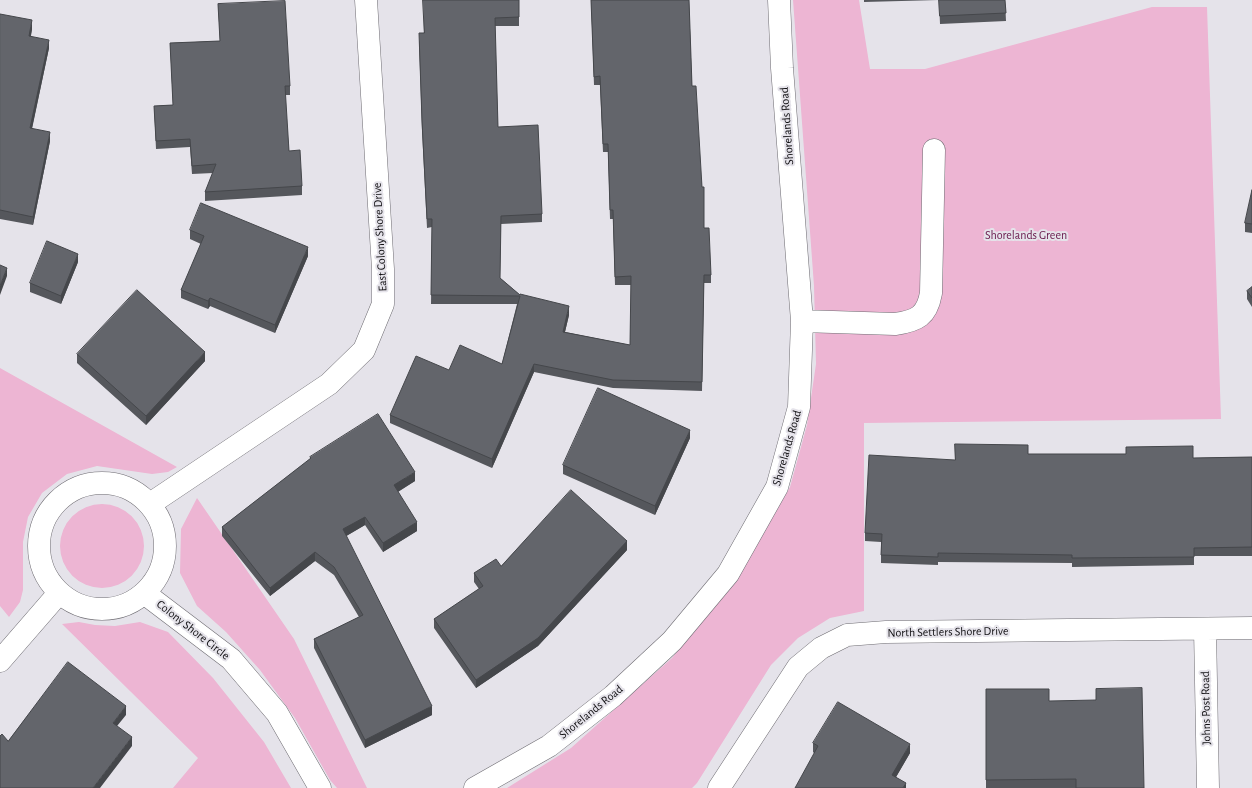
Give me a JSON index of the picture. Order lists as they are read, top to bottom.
{
  "streets": {
    "street": [
      "Shorelands Road",
      "East Colony Shore Drive",
      "Colony Shore Circle",
      "North Settlers Shore Drive",
      "Johns Post Road"
    ]
  },
  "crossings": [
    ["East Colony Shore Drive", "Colony Shore Circle"],
    ["North Settlers Shore Drive", "Johns Post Road"]
  ],
  "parks": ["Shorelands Green"]
}
